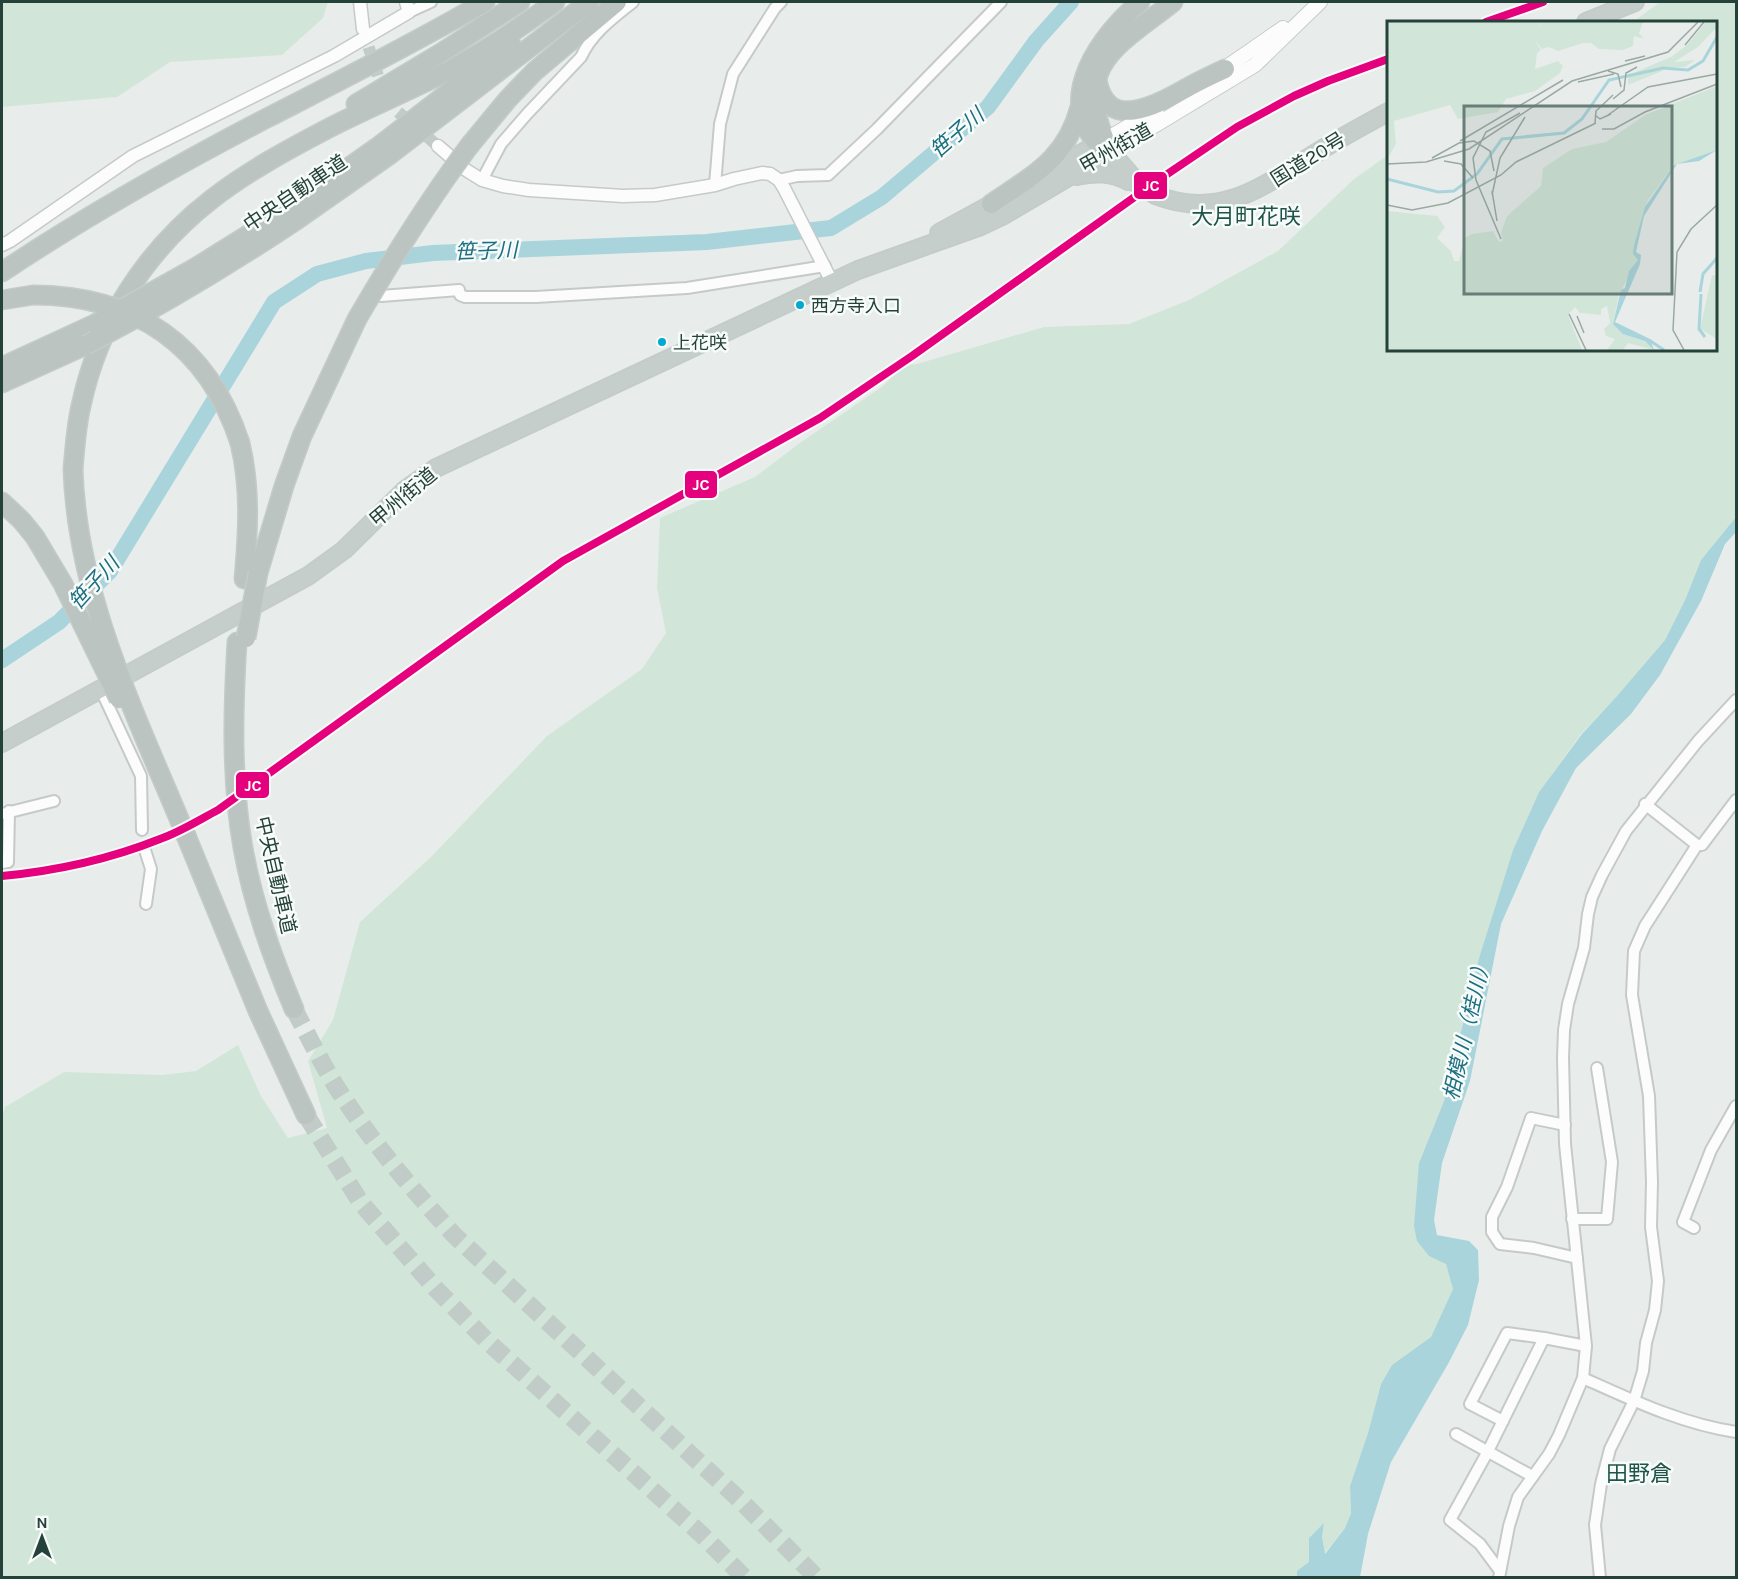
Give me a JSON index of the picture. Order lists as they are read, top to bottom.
{
  "streets": {
    "highway": ["甲州街道", "国道20号", "中央自動車道"]
  },
  "districts": ["大月町花咲", "田野倉"],
  "water": ["笹子川", "相模川（桂川）"],
  "places": ["西方寺入口", "上花咲"],
  "lines": ["transit line JC"],
  "north": "top"
}
